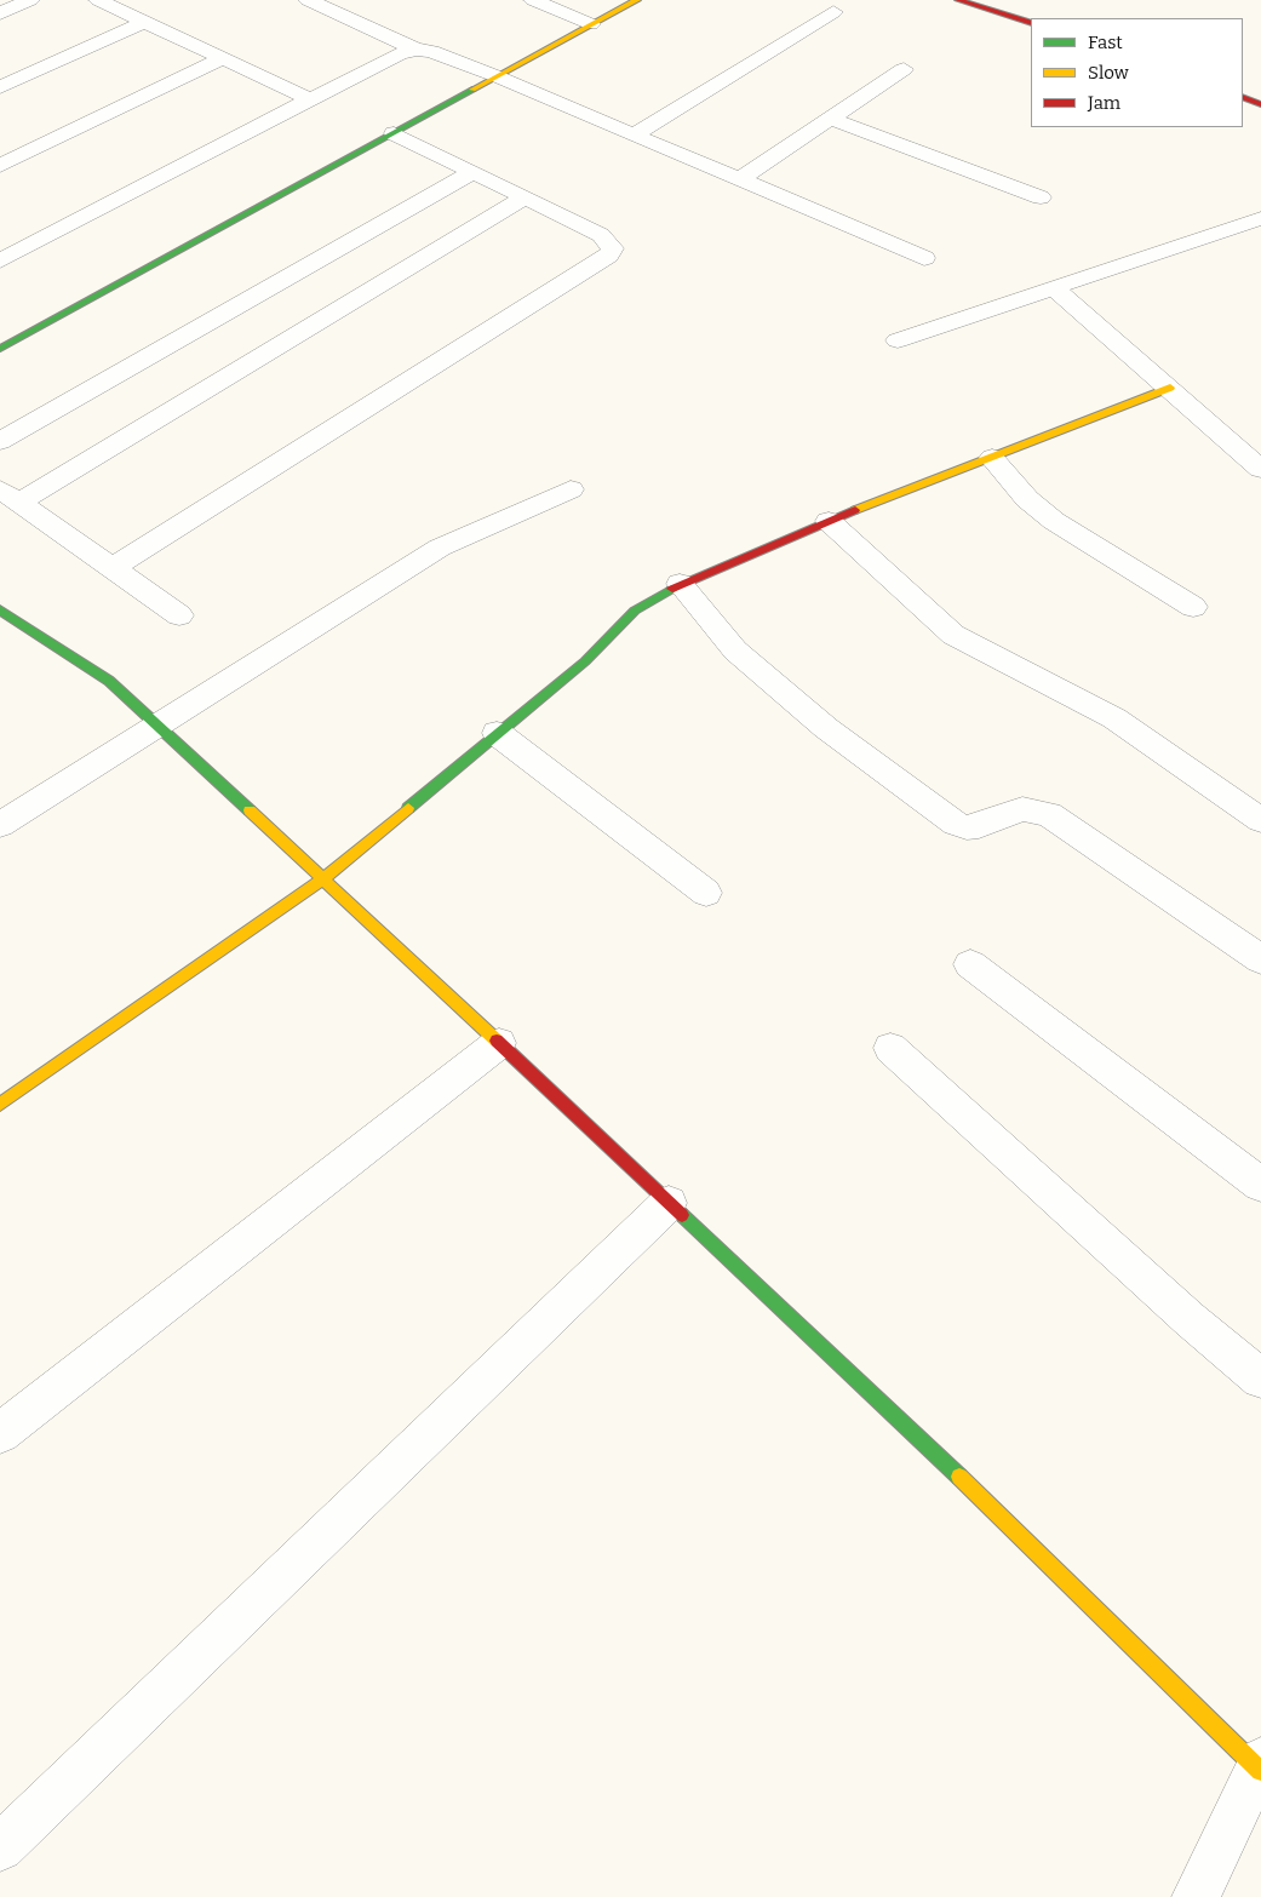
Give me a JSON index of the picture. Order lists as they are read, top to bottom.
{
  "legend": ["Fast", "Slow", "Jam"]
}
